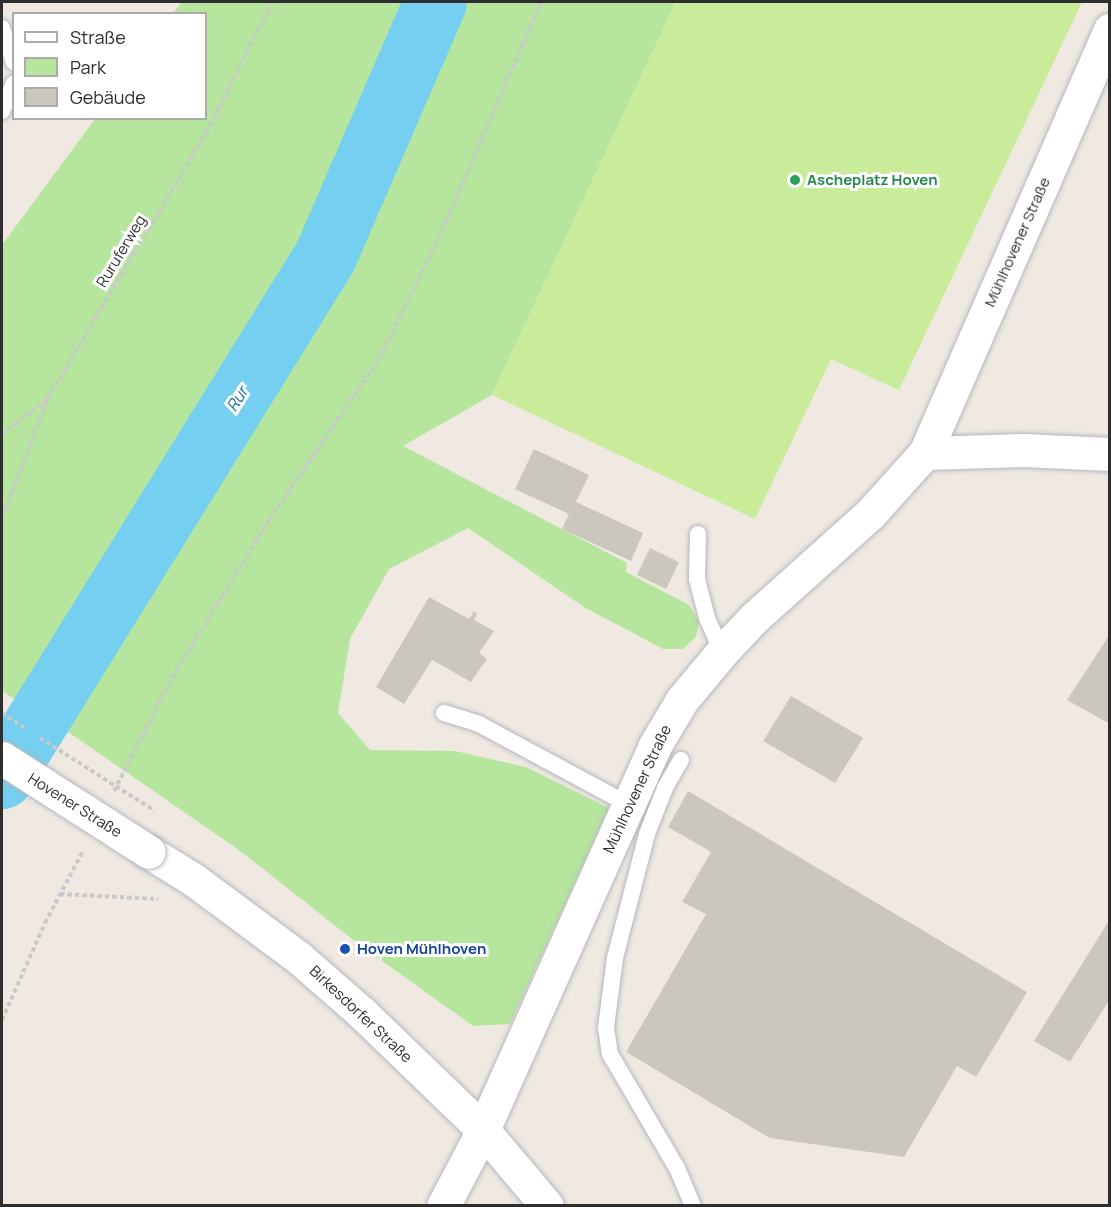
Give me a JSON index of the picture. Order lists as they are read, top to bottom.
{
  "streets": {
    "street": ["Mühlhovener Straße", "Hovener Straße", "Birkesdorfer Straße"],
    "path": ["Ruruferweg"]
  },
  "crossings": [
    ["Mühlhovener Straße", "Birkesdorfer Straße"],
    ["Hovener Straße", "Birkesdorfer Straße"]
  ],
  "water": ["Rur"],
  "places": ["Ascheplatz Hoven", "Hoven Mühlhoven"],
  "legend": ["Straße", "Park", "Gebäude"]
}
